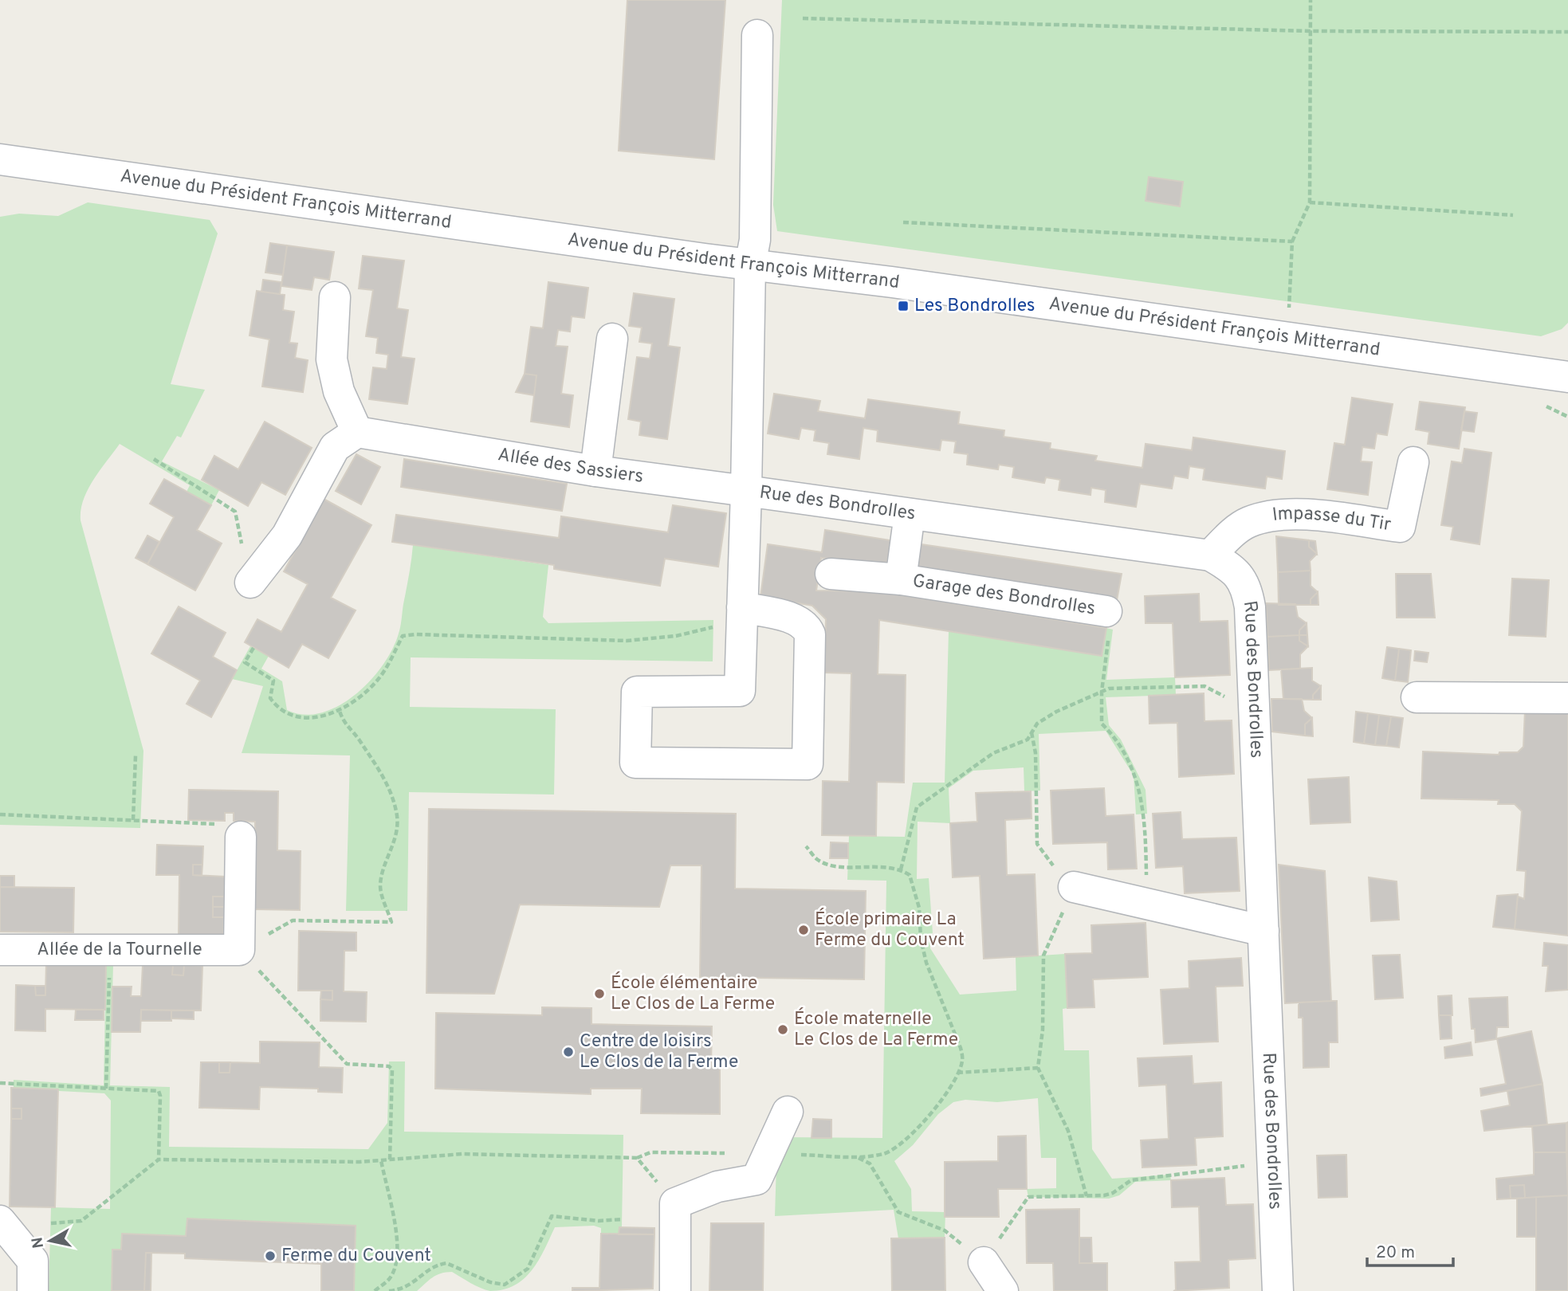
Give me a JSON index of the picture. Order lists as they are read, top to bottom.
{
  "streets": {
    "street": [
      "Avenue du Président François Mitterrand",
      "Allée des Sassiers",
      "Rue des Bondrolles",
      "Impasse du Tir",
      "Garage des Bondrolles",
      "Allée de la Tournelle"
    ]
  },
  "crossings": [
    ["Allée des Sassiers", "Rue des Bondrolles"],
    ["Rue des Bondrolles", "Impasse du Tir"],
    ["Rue des Bondrolles", "Garage des Bondrolles"]
  ],
  "places": {
    "transit": ["Les Bondrolles"],
    "other": [
      "École primaire La Ferme du Couvent",
      "École élémentaire Le Clos de La Ferme",
      "École maternelle Le Clos de La Ferme",
      "Centre de loisirs Le Clos de la Ferme",
      "Ferme du Couvent"
    ]
  },
  "scale_bar": "20 m",
  "north": "left"
}
